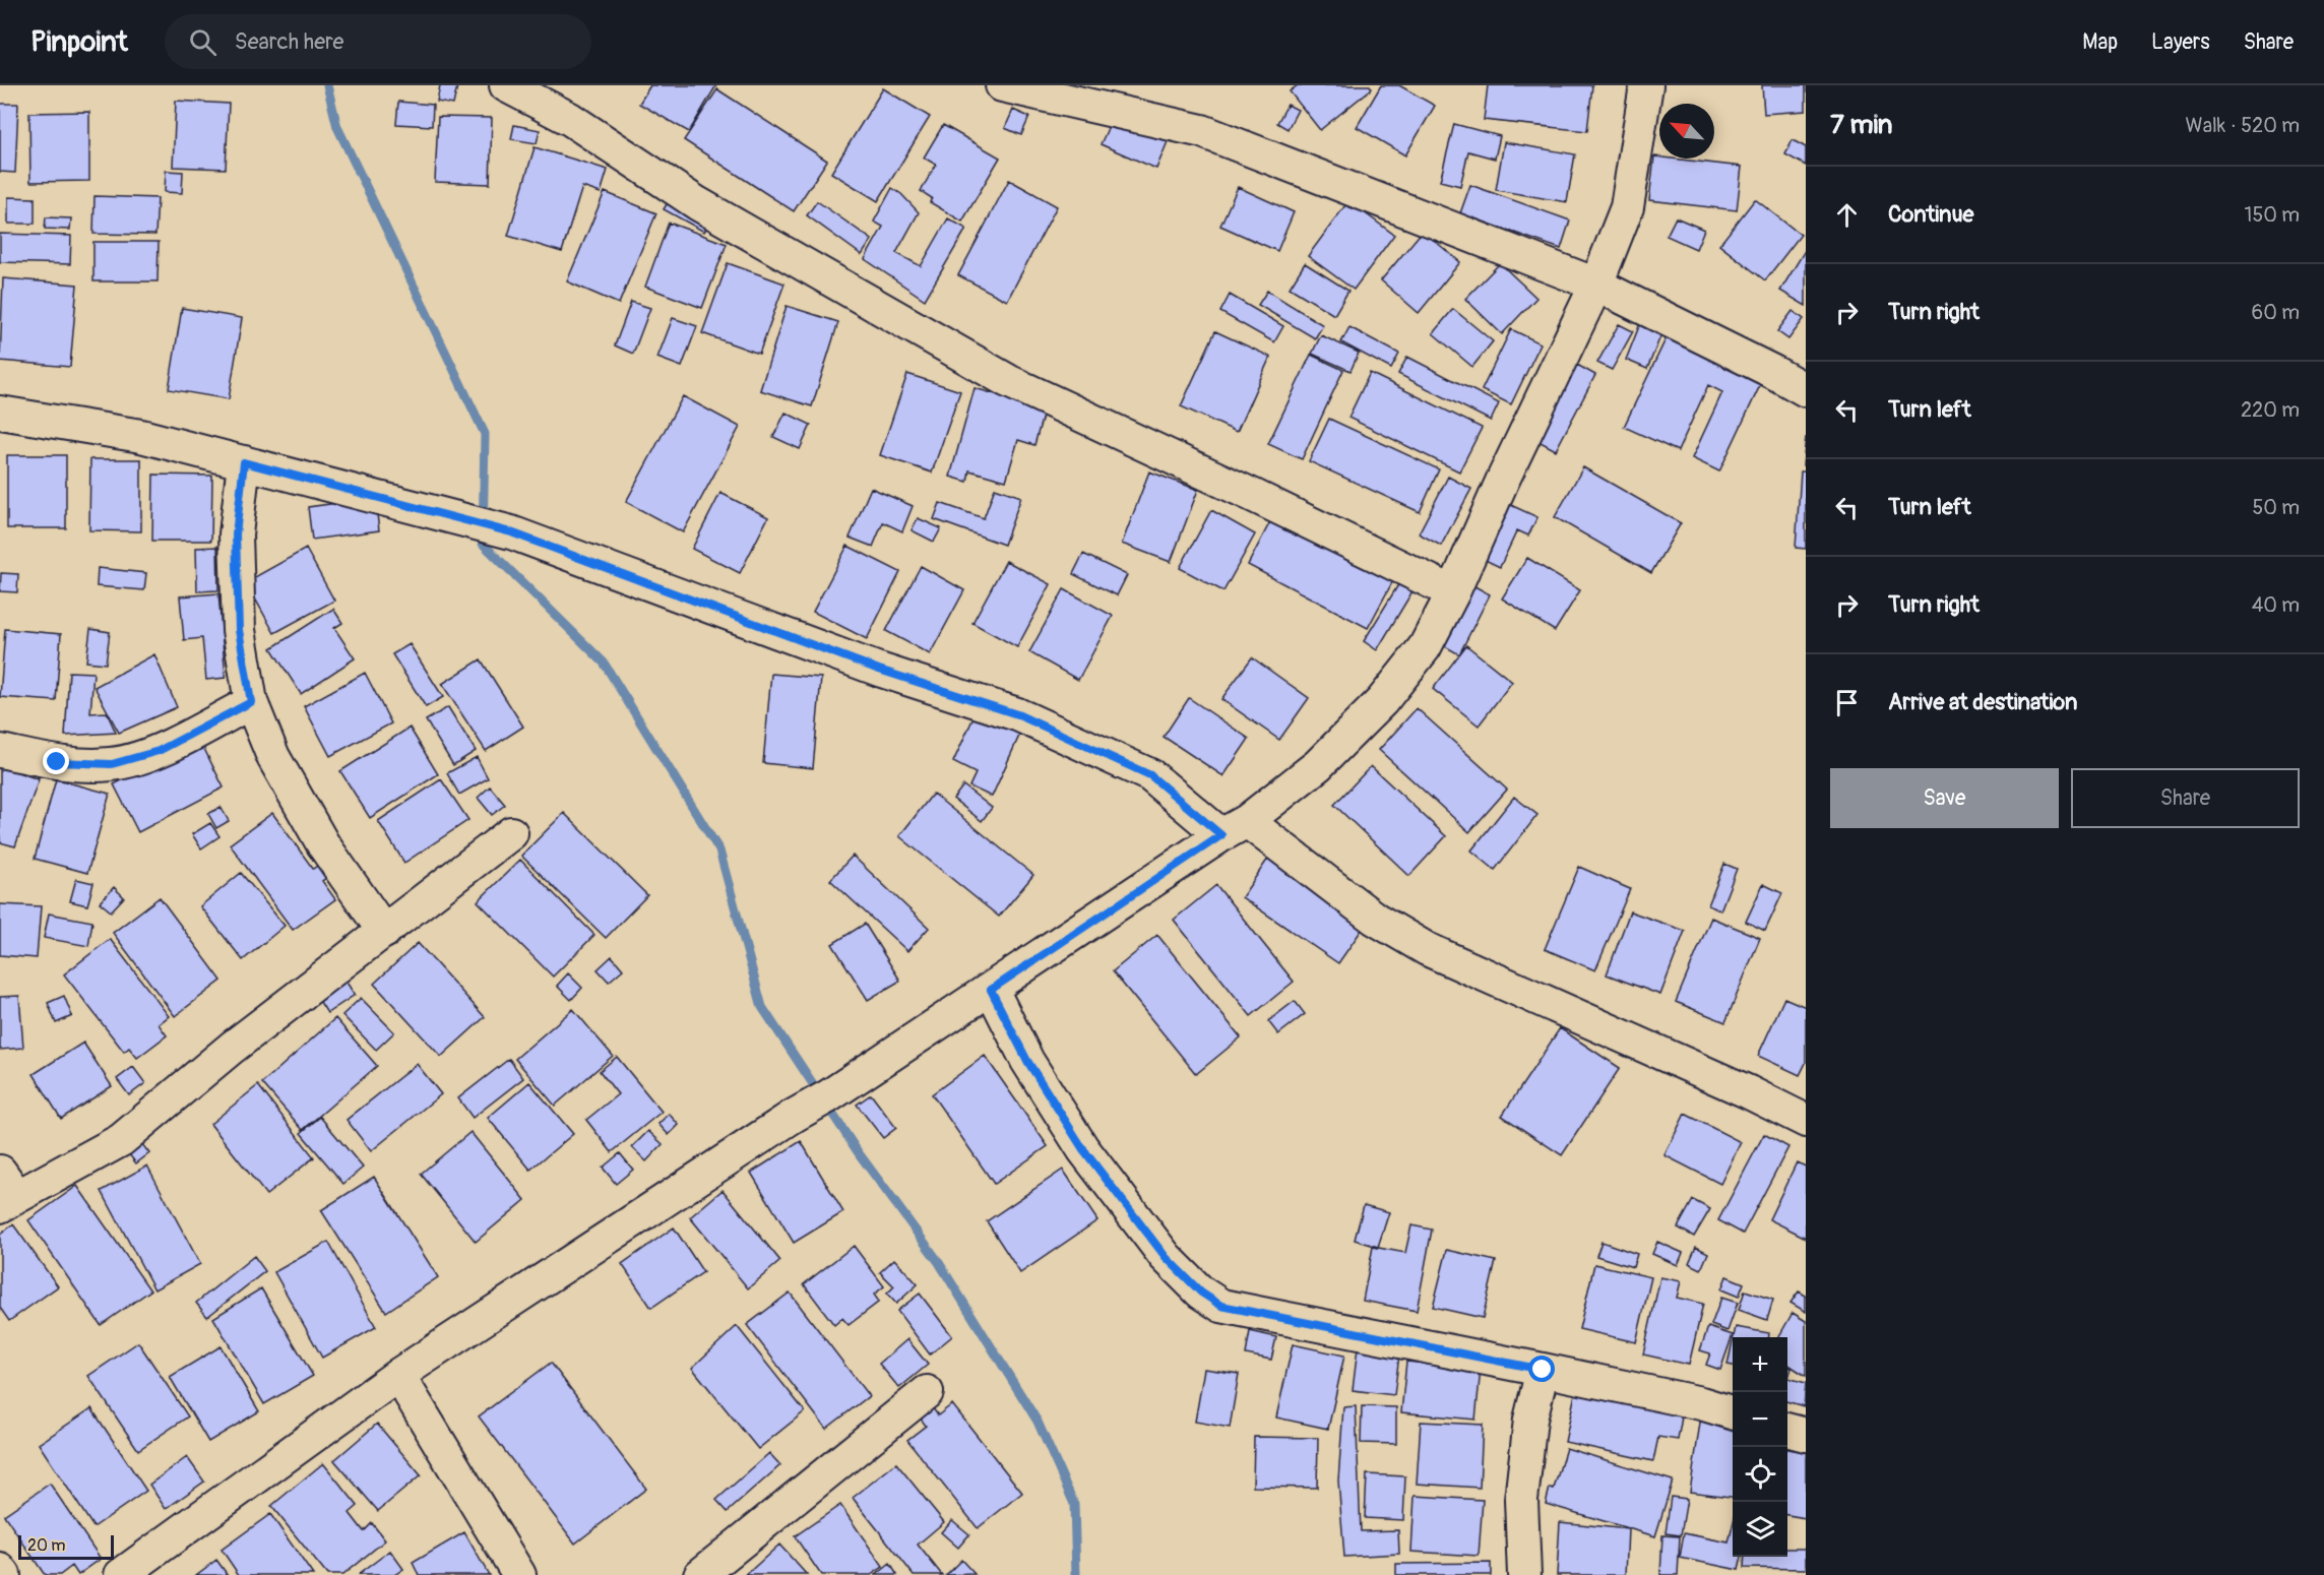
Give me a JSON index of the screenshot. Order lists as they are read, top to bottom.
{
  "scale_bar": "20 m",
  "north": "top left",
  "page": {
    "header": "Pinpoint",
    "search": "Search here",
    "nav": ["Map", "Layers", "Share"],
    "heading": ["7 min", "Walk · 520 m"],
    "list": [
      ["Continue", "150 m"],
      ["Turn right", "60 m"],
      ["Turn left", "220 m"],
      ["Turn left", "50 m"],
      ["Turn right", "40 m"],
      "Arrive at destination"
    ],
    "buttons": ["Save", "Share"],
    "map_buttons": ["+", "−"],
    "scale": "20 m"
  }
}
